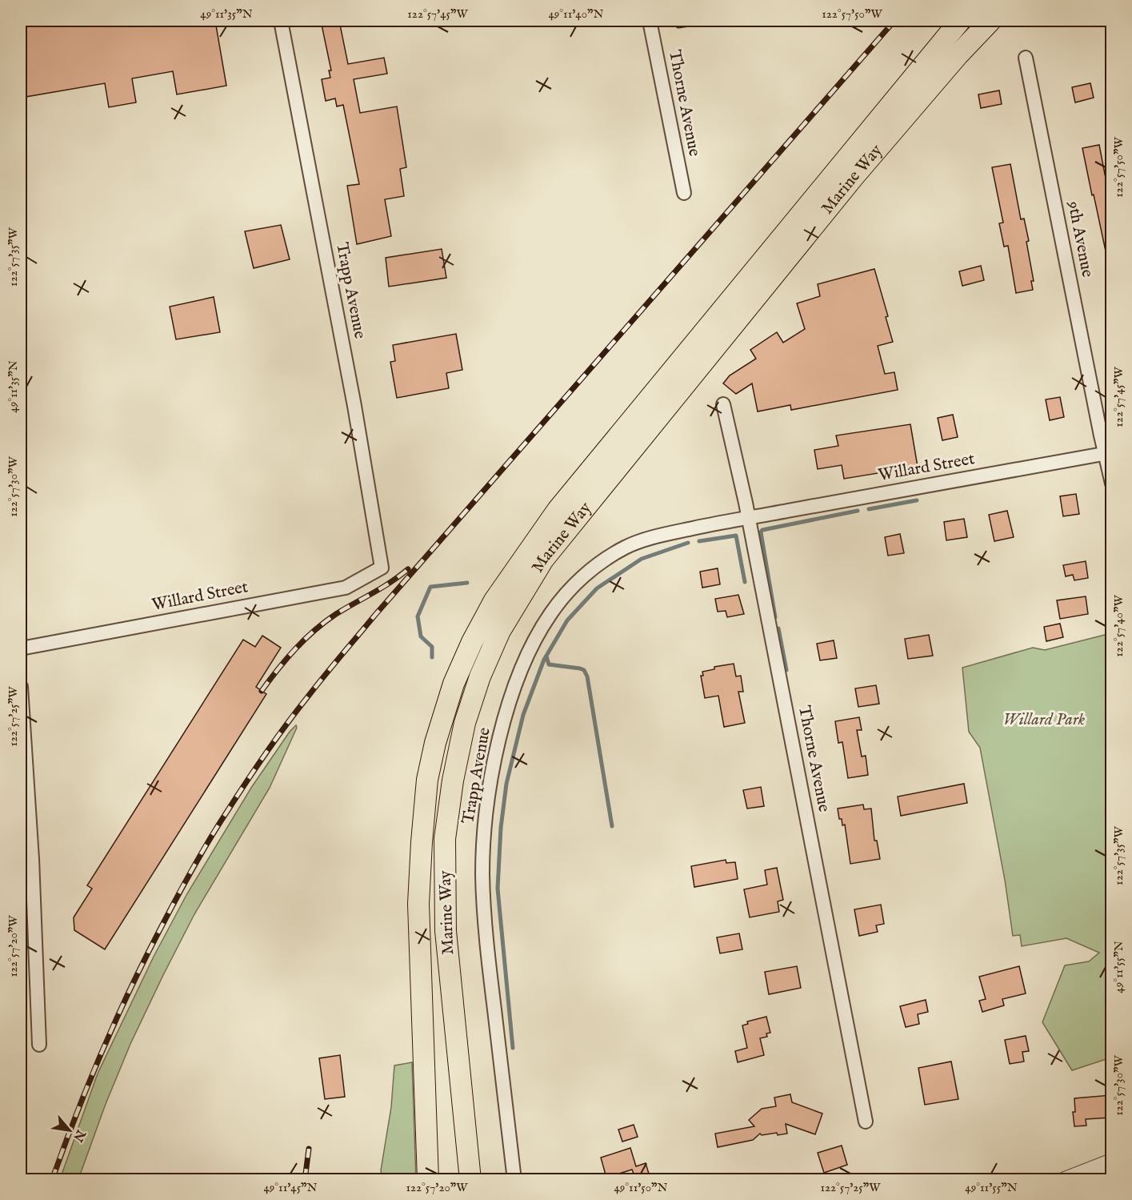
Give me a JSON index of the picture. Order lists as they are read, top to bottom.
{
  "streets": {
    "main road": ["Marine Way"],
    "street": [
      "Thorne Avenue",
      "9th Avenue",
      "Trapp Avenue",
      "Willard Street"
    ]
  },
  "crossings": [
    ["Thorne Avenue", "Trapp Avenue"],
    ["Thorne Avenue", "Willard Street"],
    ["9th Avenue", "Willard Street"],
    ["Trapp Avenue", "Willard Street"]
  ],
  "parks": ["Willard Park"],
  "north": "bottom right",
  "coordinates": [
    "49°11'35\"N",
    "122°57'45\"W",
    "49°11'40\"N",
    "122°57'50\"W",
    "122°57'35\"W",
    "122°57'30\"W",
    "122°57'40\"W",
    "122°57'25\"W",
    "122°57'20\"W",
    "49°11'55\"N",
    "49°11'45\"N",
    "49°11'50\"N"
  ]
}
